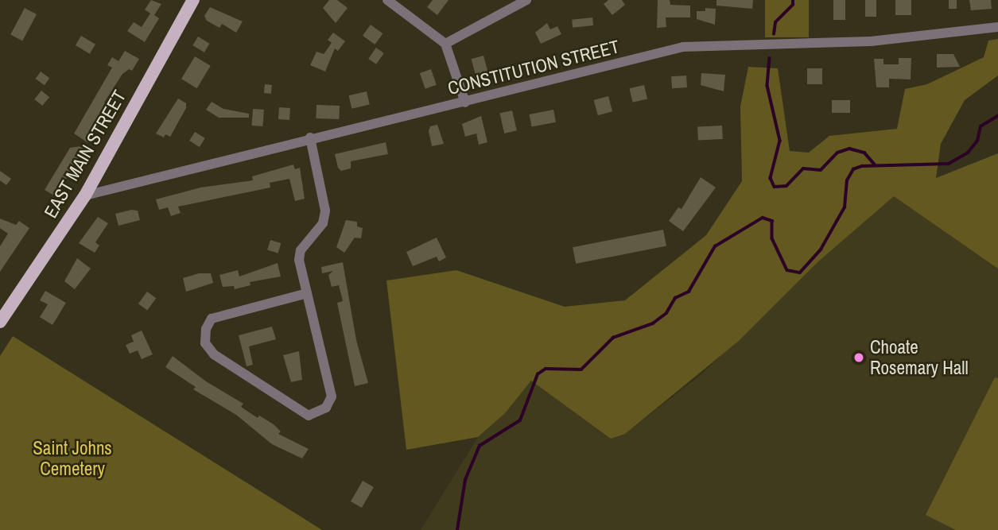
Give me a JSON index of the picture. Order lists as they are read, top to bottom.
{
  "streets": {
    "main road": ["EAST MAIN STREET"],
    "street": ["CONSTITUTION STREET"]
  },
  "crossings": [
    ["CONSTITUTION STREET", "EAST MAIN STREET"]
  ],
  "parks": ["Saint Johns Cemetery"],
  "places": ["Choate Rosemary Hall"]
}
